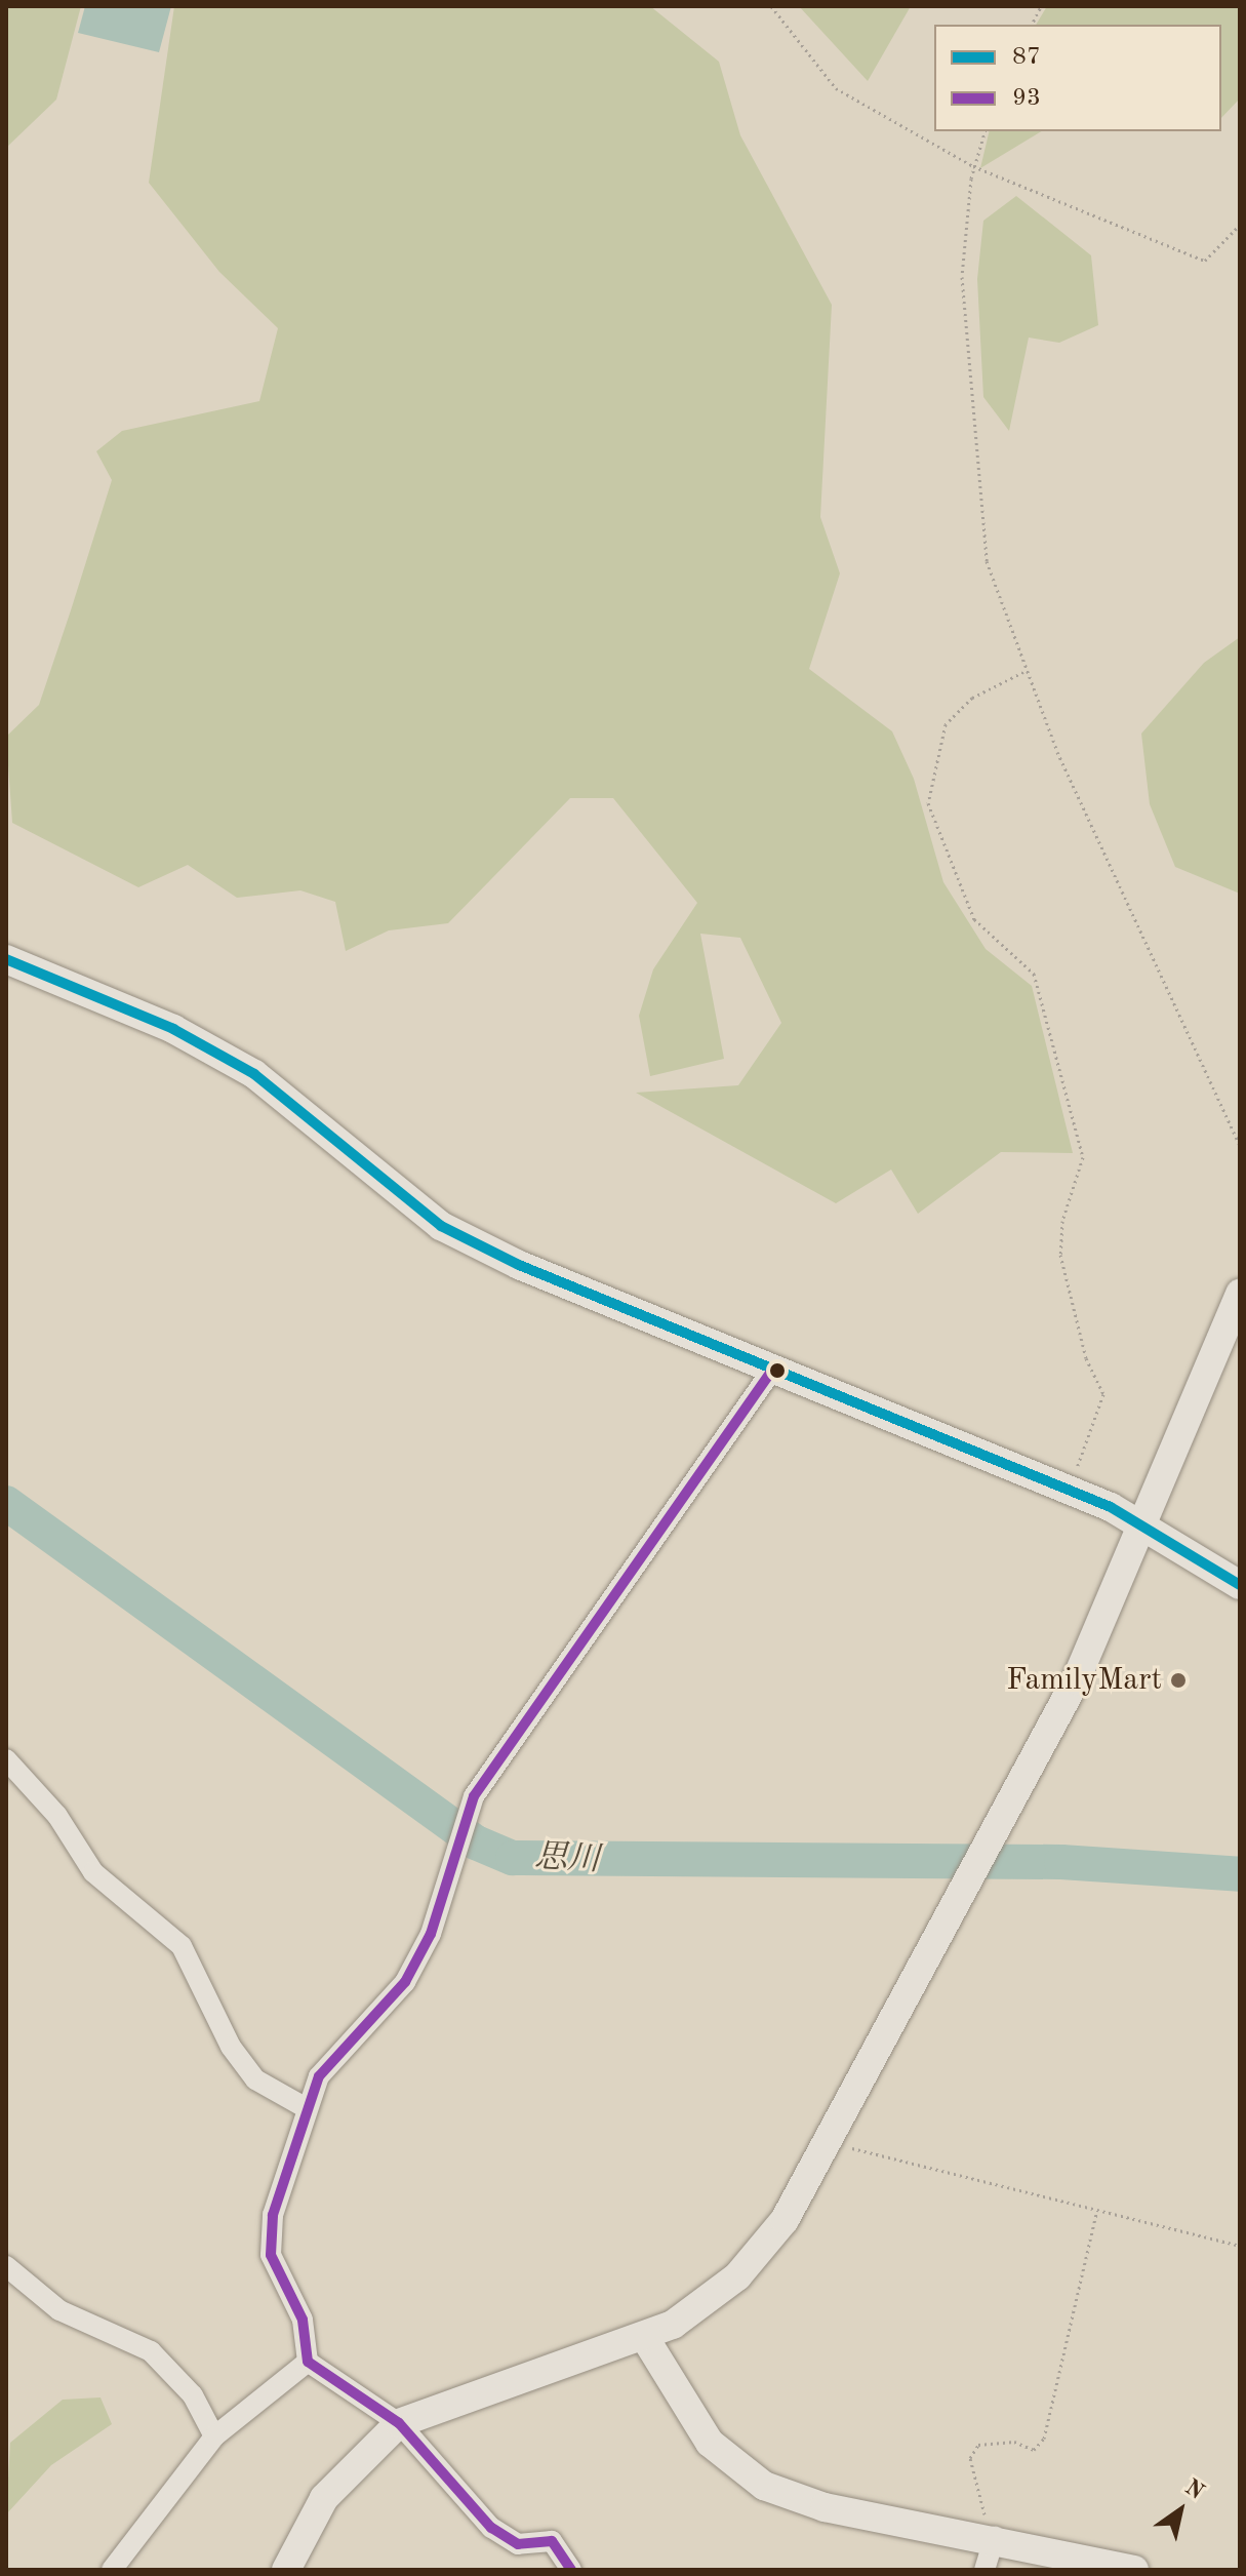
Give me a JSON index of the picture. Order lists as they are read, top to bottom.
{
  "water": ["思川"],
  "places": ["FamilyMart"],
  "lines": ["transit line 87", "transit line 93"],
  "legend": ["87", "93"],
  "north": "top right"
}
